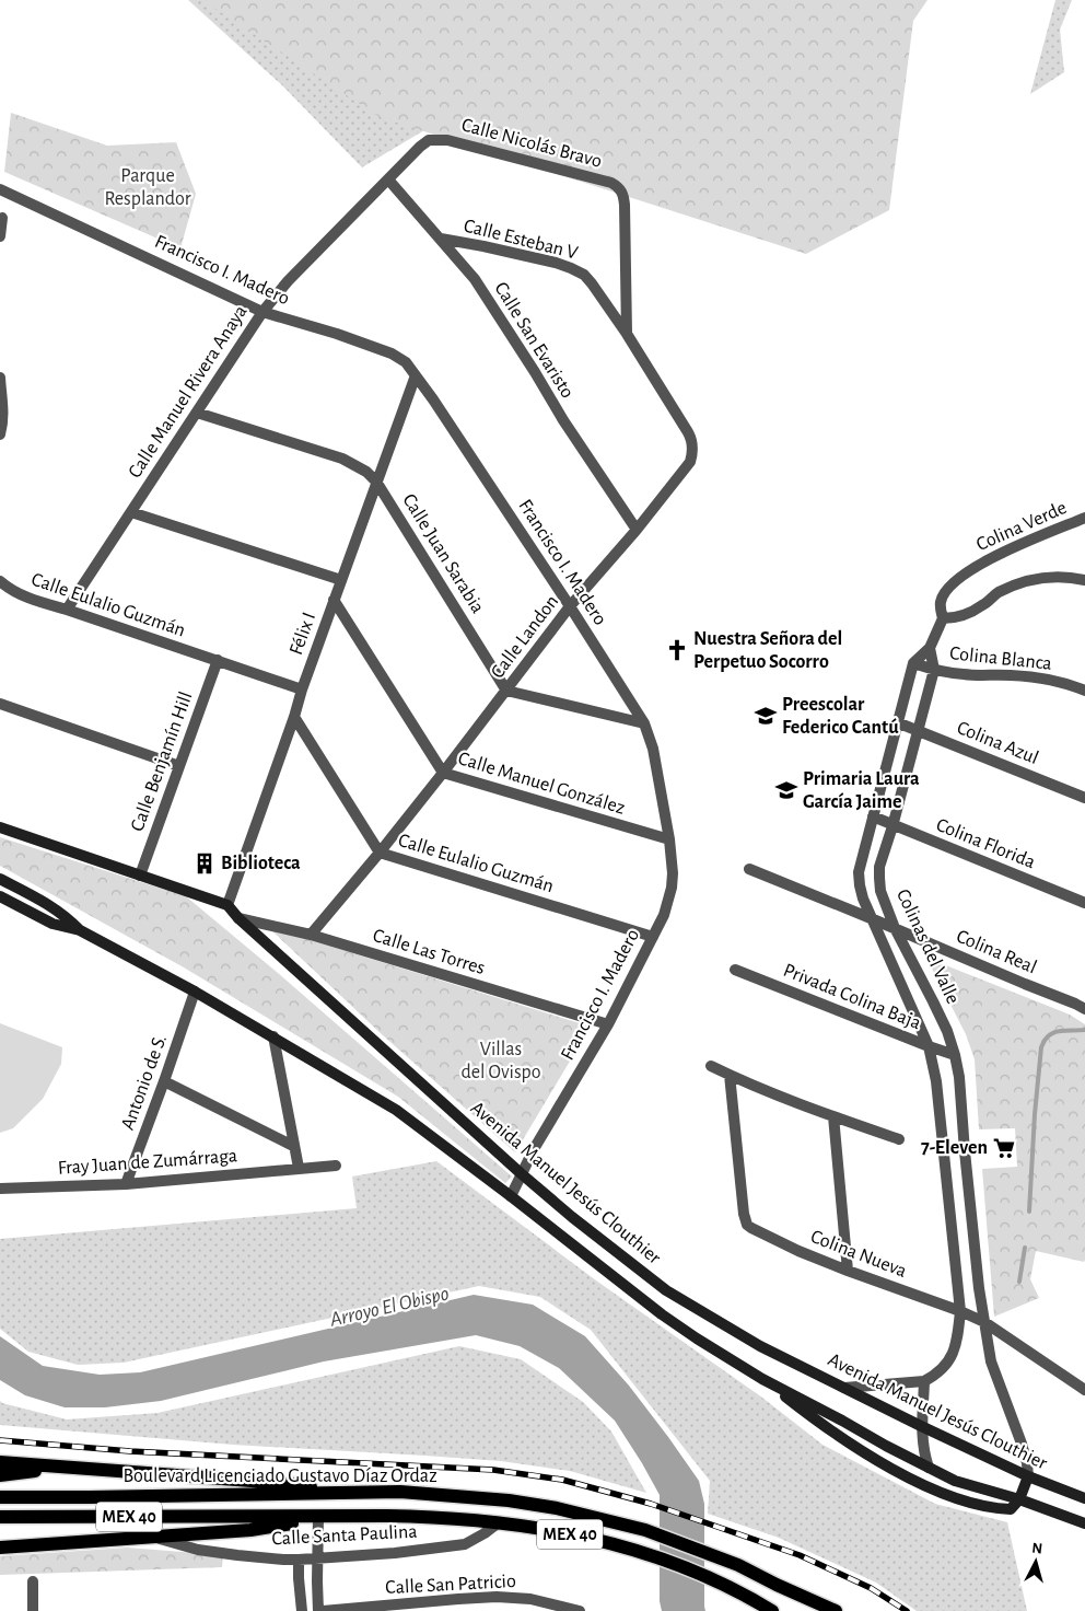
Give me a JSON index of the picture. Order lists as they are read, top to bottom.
{
  "streets": {
    "main road": ["Boulevard Licenciado Gustavo Díaz Ordaz", "MEX 40"],
    "street": [
      "Calle Nicolás Bravo",
      "Calle Esteban V",
      "Francisco I. Madero",
      "Calle San Evaristo",
      "Calle Manuel Rivera Anaya",
      "Colina Verde",
      "Calle Juan Sarabia",
      "Calle Eulalio Guzmán",
      "Félix I",
      "Calle Landon",
      "Colina Blanca",
      "Colina Azul",
      "Calle Benjamín Hill",
      "Calle Manuel González",
      "Colina Florida",
      "Colinas del Valle",
      "Calle Las Torres",
      "Colina Real",
      "Privada Colina Baja",
      "Antonio de S.",
      "Fray Juan de Zumárraga",
      "Avenida Manuel Jesús Clouthier",
      "Colina Nueva",
      "Calle Santa Paulina",
      "Calle San Patricio"
    ]
  },
  "crossings": [
    ["Calle Nicolás Bravo", "Calle Esteban V"],
    ["Calle Nicolás Bravo", "Calle Manuel Rivera Anaya"],
    ["Calle Nicolás Bravo", "Calle Landon"],
    ["Calle Esteban V", "Calle San Evaristo"],
    ["Calle Esteban V", "Calle Landon"],
    ["Francisco I. Madero", "Calle Manuel Rivera Anaya"],
    ["Francisco I. Madero", "Calle Eulalio Guzmán"],
    ["Francisco I. Madero", "Félix I"],
    ["Francisco I. Madero", "Calle Landon"],
    ["Francisco I. Madero", "Calle Manuel González"],
    ["Francisco I. Madero", "Calle Las Torres"],
    ["Francisco I. Madero", "Avenida Manuel Jesús Clouthier"],
    ["Calle San Evaristo", "Calle Manuel Rivera Anaya"],
    ["Calle San Evaristo", "Calle Landon"],
    ["Calle Manuel Rivera Anaya", "Calle Juan Sarabia"],
    ["Calle Manuel Rivera Anaya", "Calle Eulalio Guzmán"],
    ["Colina Verde", "Colinas del Valle"],
    ["Calle Juan Sarabia", "Félix I"],
    ["Calle Juan Sarabia", "Calle Landon"],
    ["Calle Eulalio Guzmán", "Félix I"],
    ["Calle Eulalio Guzmán", "Calle Landon"],
    ["Calle Eulalio Guzmán", "Calle Benjamín Hill"],
    ["Félix I", "Calle Manuel González"],
    ["Félix I", "Avenida Manuel Jesús Clouthier"],
    ["Calle Landon", "Calle Manuel González"],
    ["Calle Landon", "Calle Las Torres"],
    ["Colina Blanca", "Colinas del Valle"],
    ["Colina Azul", "Colinas del Valle"],
    ["Colina Florida", "Colinas del Valle"],
    ["Colinas del Valle", "Colina Real"],
    ["Colinas del Valle", "Privada Colina Baja"],
    ["Colinas del Valle", "Avenida Manuel Jesús Clouthier"],
    ["Colinas del Valle", "Colina Nueva"],
    ["Calle Las Torres", "Avenida Manuel Jesús Clouthier"],
    ["Antonio de S.", "Fray Juan de Zumárraga"],
    ["Antonio de S.", "Avenida Manuel Jesús Clouthier"],
    ["Boulevard Licenciado Gustavo Díaz Ordaz", "MEX 40"],
    ["Boulevard Licenciado Gustavo Díaz Ordaz", "Calle Santa Paulina"]
  ],
  "water": ["Arroyo El Obispo"],
  "parks": ["Parque Resplandor", "Villas del Ovispo"],
  "places": {
    "church": ["Nuestra Señora del Perpetuo Socorro"],
    "school or university": ["Preescolar Federico Cantú", "Primaria Laura García Jaime"],
    "building": ["Biblioteca"],
    "supermarket": ["7-Eleven"]
  },
  "north": "top"
}
